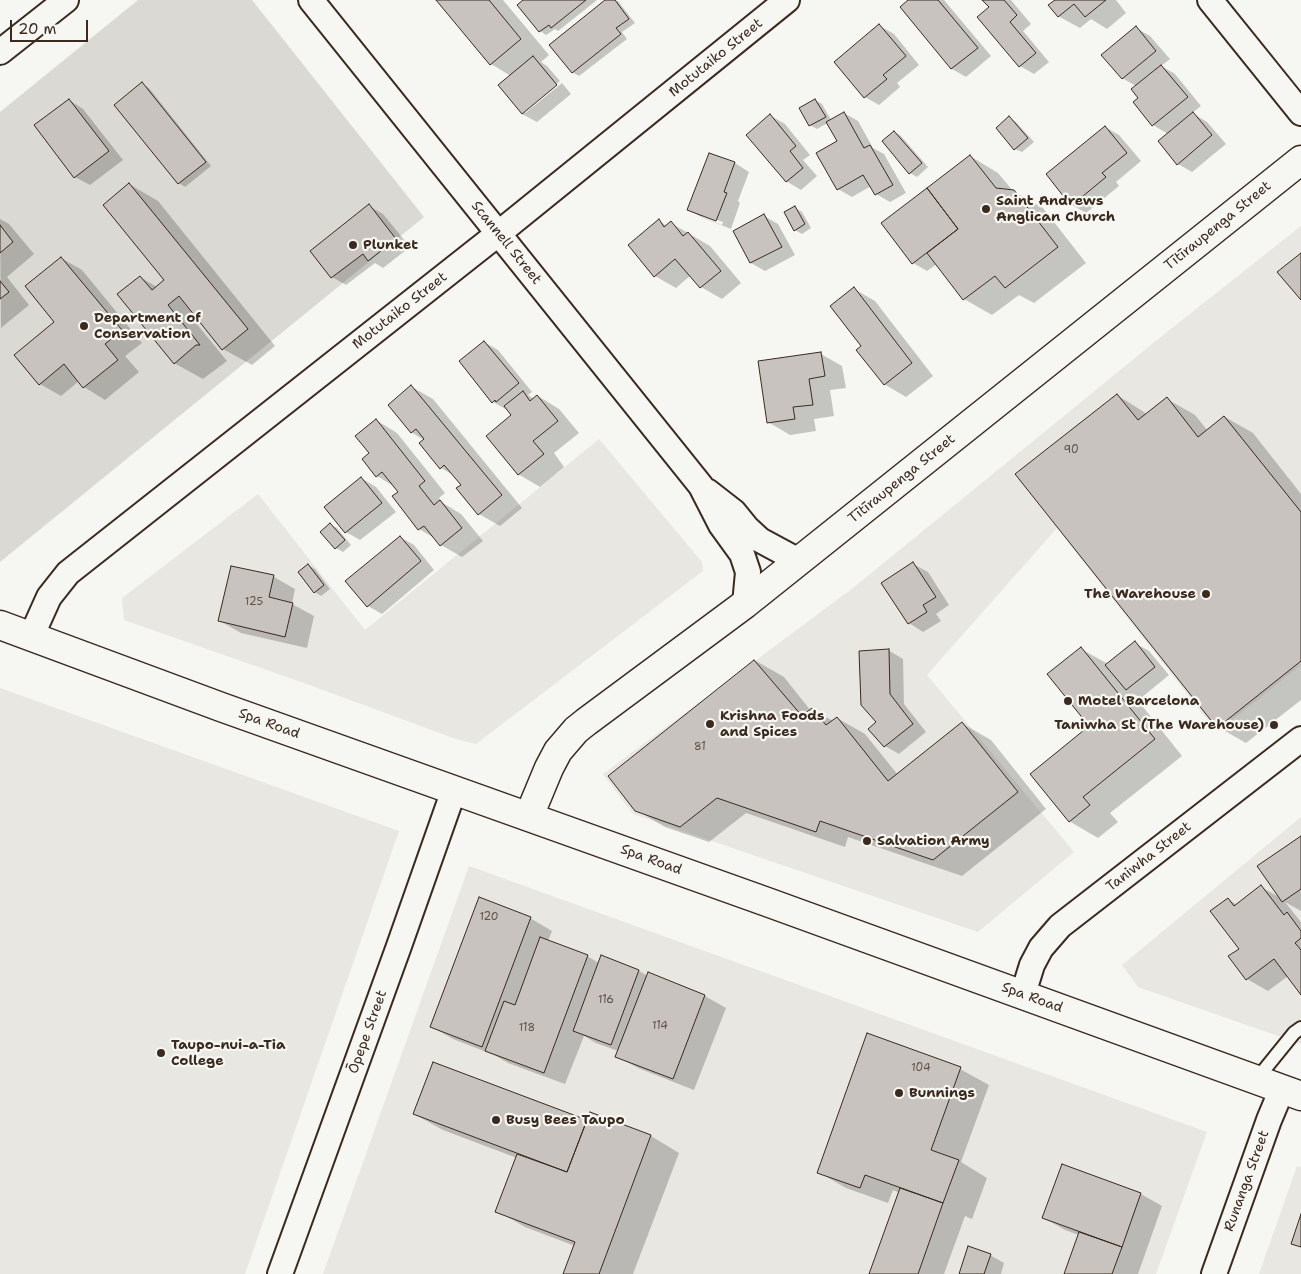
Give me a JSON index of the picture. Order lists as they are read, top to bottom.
{
  "streets": {
    "main road": ["Tītīraupenga Street", "Spa Road"],
    "street": [
      "Motutaiko Street",
      "Scannell Street",
      "Taniwha Street",
      "Ōpepe Street",
      "Runanga Street"
    ]
  },
  "crossings": [
    ["Motutaiko Street", "Scannell Street"],
    ["Motutaiko Street", "Spa Road"],
    ["Tītīraupenga Street", "Scannell Street"],
    ["Tītīraupenga Street", "Spa Road"],
    ["Spa Road", "Taniwha Street"],
    ["Spa Road", "Ōpepe Street"],
    ["Spa Road", "Runanga Street"]
  ],
  "places": [
    "Saint Andrews Anglican Church",
    "Plunket",
    "Department of Conservation",
    "The Warehouse",
    "Motel Barcelona",
    "Krishna Foods and Spices",
    "Taniwha St (The Warehouse)",
    "Salvation Army",
    "Taupo-nui-a-Tia College",
    "Bunnings",
    "Busy Bees Taupo"
  ],
  "house_numbers": [
    "90",
    "125",
    "81",
    "120",
    "116",
    "114",
    "118",
    "104"
  ],
  "scale_bar": "20 m"
}
